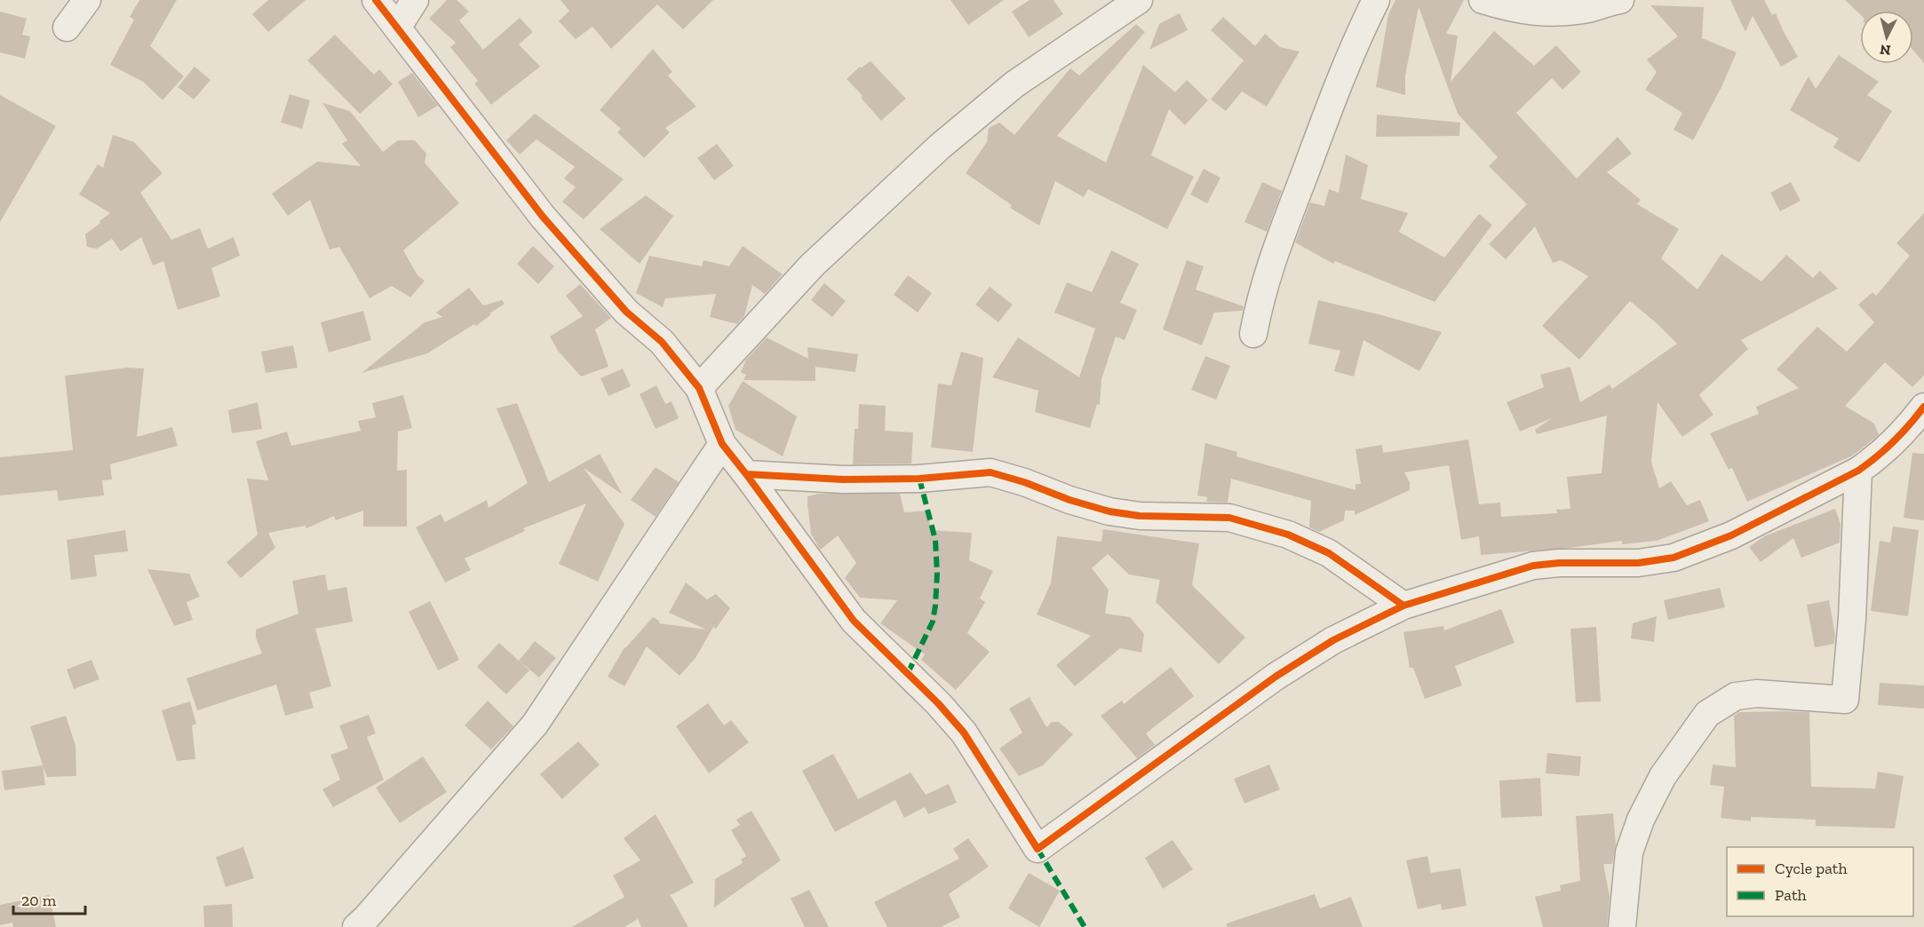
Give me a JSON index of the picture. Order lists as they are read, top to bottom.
{
  "legend": ["Cycle path", "Path"],
  "scale_bar": "20 m",
  "north": "bottom"
}
